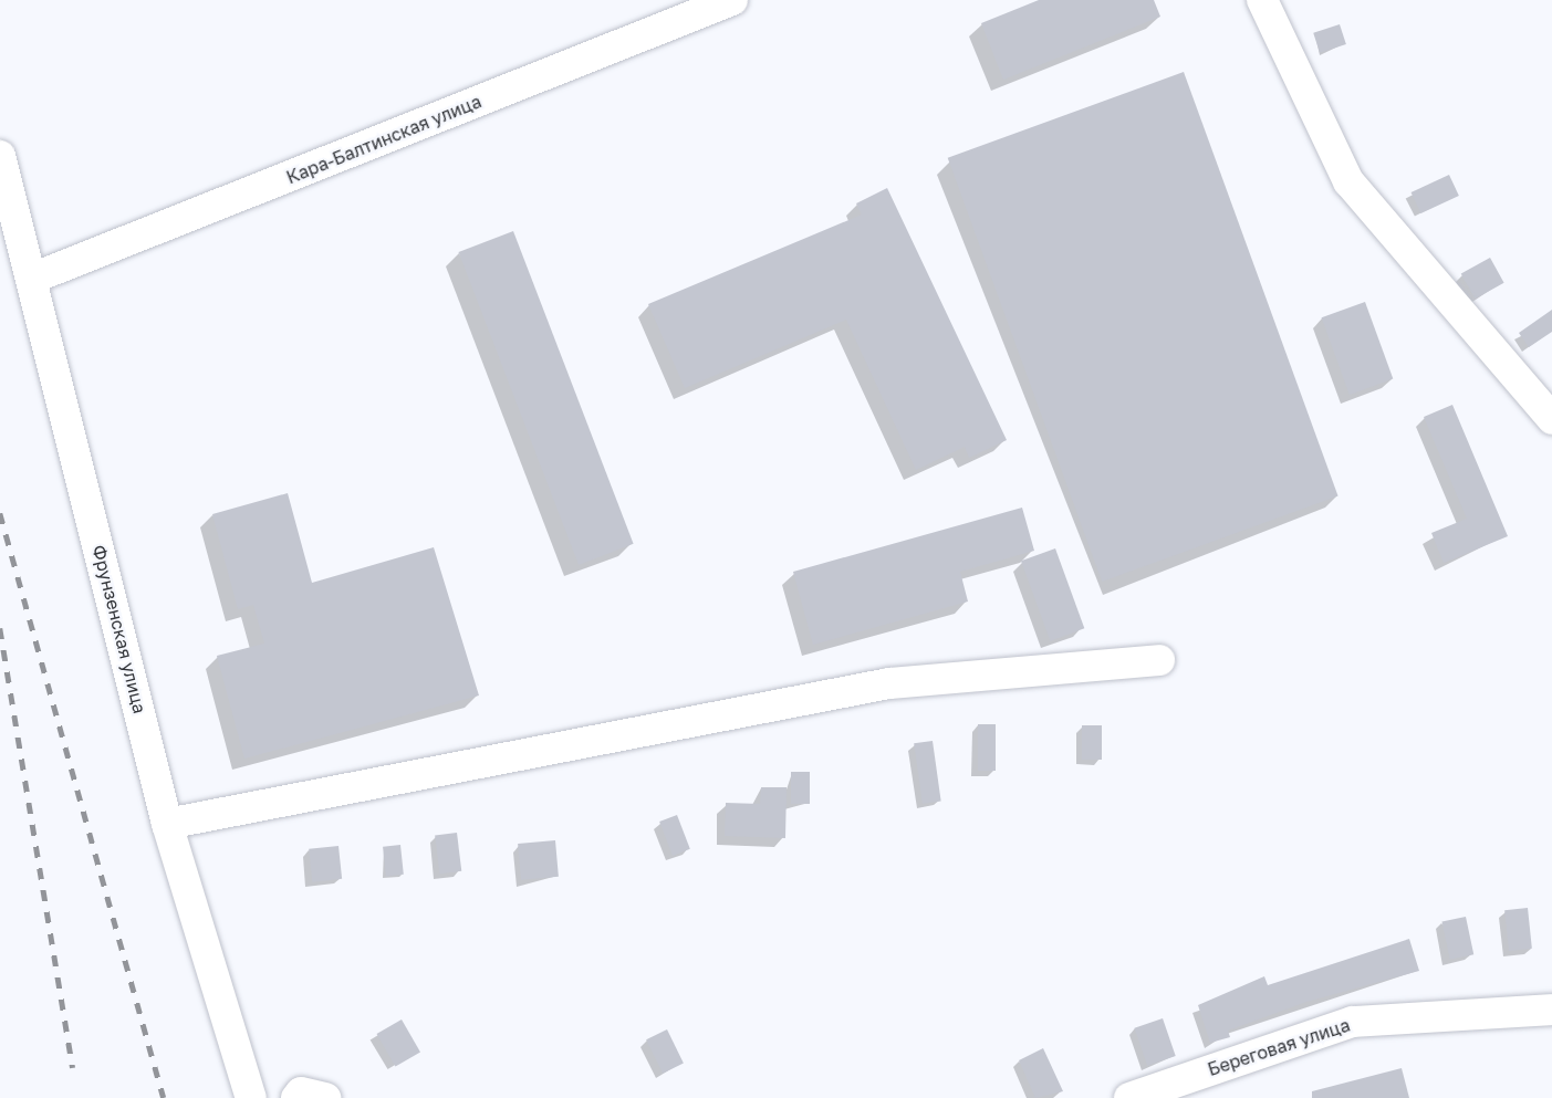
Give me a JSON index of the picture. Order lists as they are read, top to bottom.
{
  "streets": {
    "street": ["Кара-Балтинская улица", "Фрунзенская улица", "Береговая улица"]
  },
  "crossings": [
    ["Кара-Балтинская улица", "Фрунзенская улица"]
  ]
}
